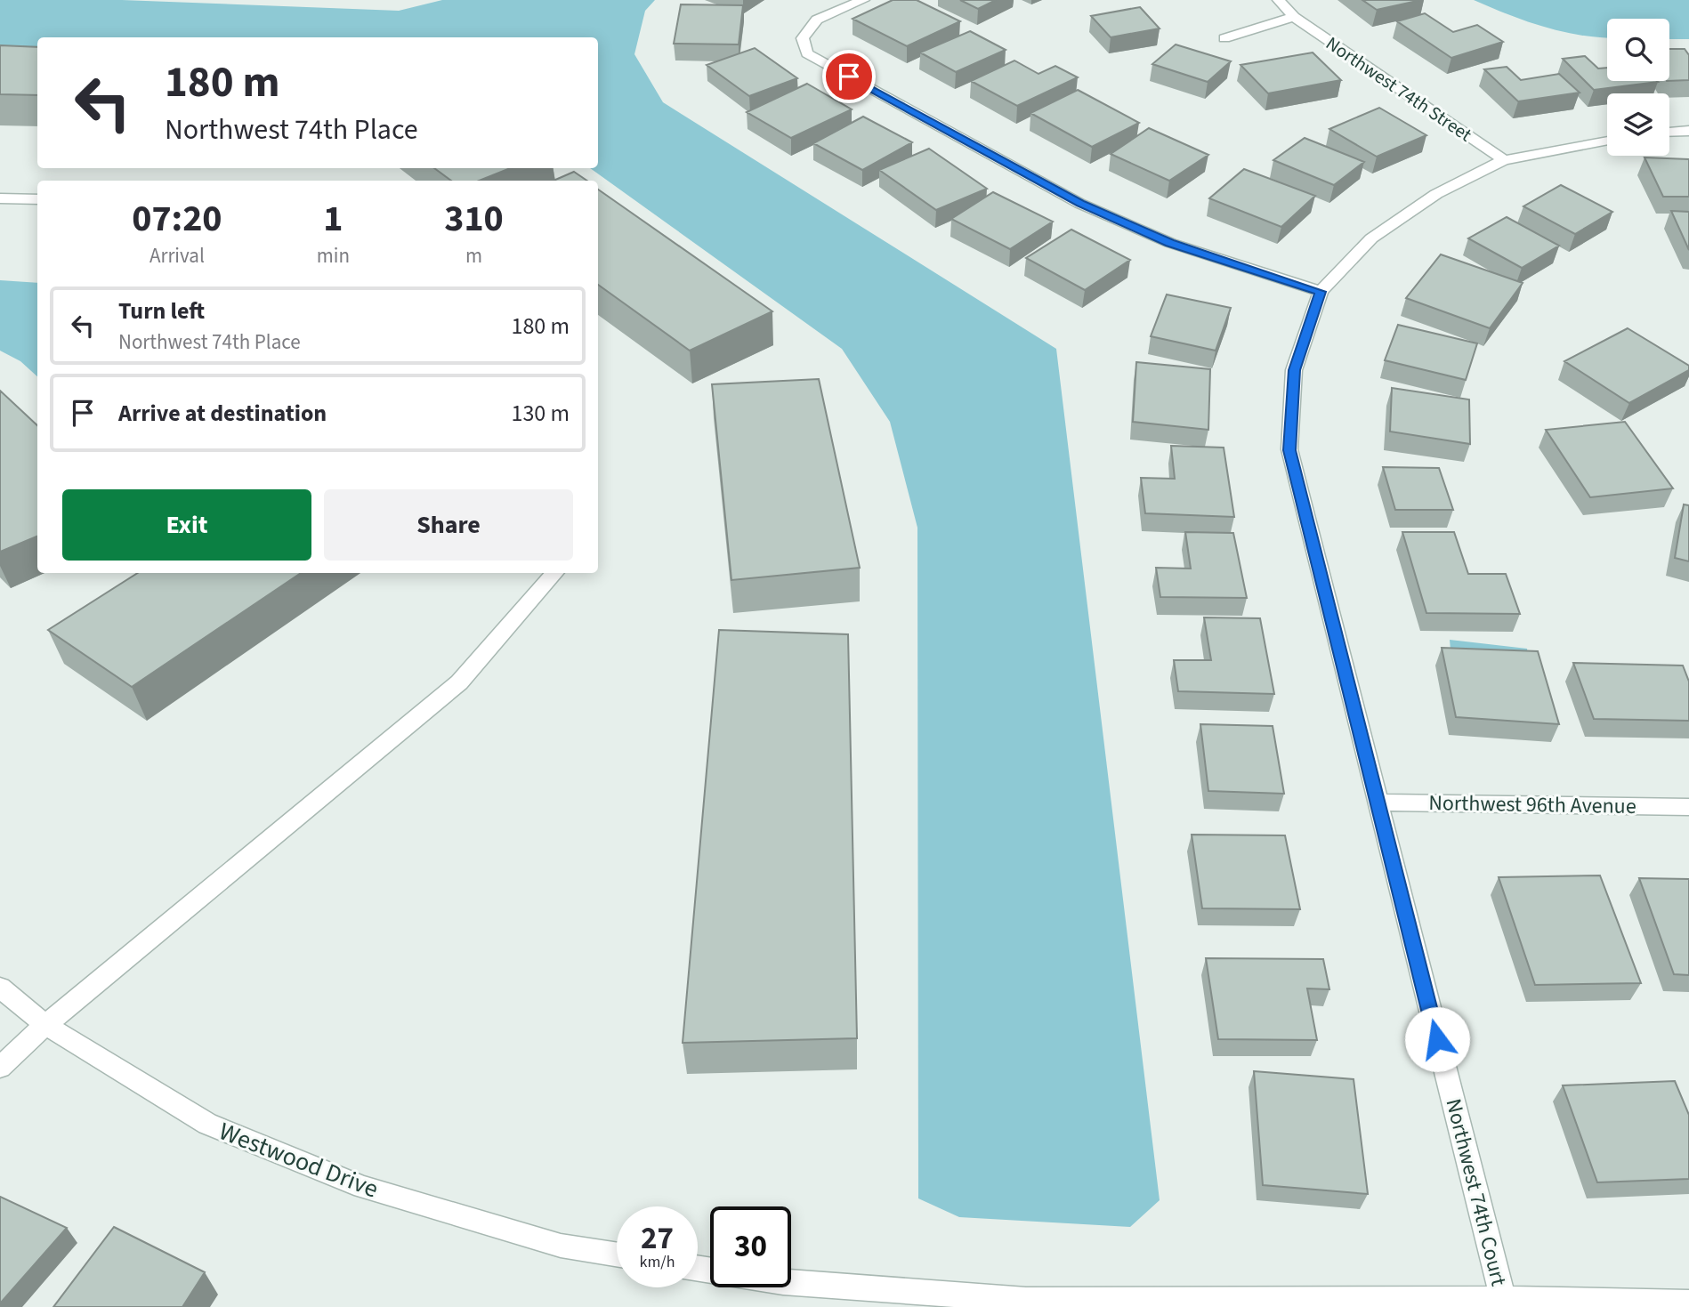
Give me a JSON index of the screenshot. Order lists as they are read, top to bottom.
{
  "streets": {
    "street": [
      "Northwest 74th Street",
      "Northwest 96th Avenue",
      "Westwood Drive",
      "Northwest 74th Court"
    ]
  },
  "crossings": [
    ["Northwest 74th Street", "Northwest 74th Court"],
    ["Northwest 96th Avenue", "Northwest 74th Court"]
  ],
  "page": {
    "turn": ["180 m", "Northwest 74th Place"],
    "eta": [
      "07:20",
      "Arrival",
      "1",
      "min",
      "310",
      "m"
    ],
    "list": [
      {
        "name": "Turn left",
        "note": "Northwest 74th Place",
        "value": "180 m"
      },
      {
        "name": "Arrive at destination",
        "value": "130 m"
      }
    ],
    "buttons": ["Exit", "Share"],
    "speed": "27 km/h",
    "limit": "30"
  }
}
